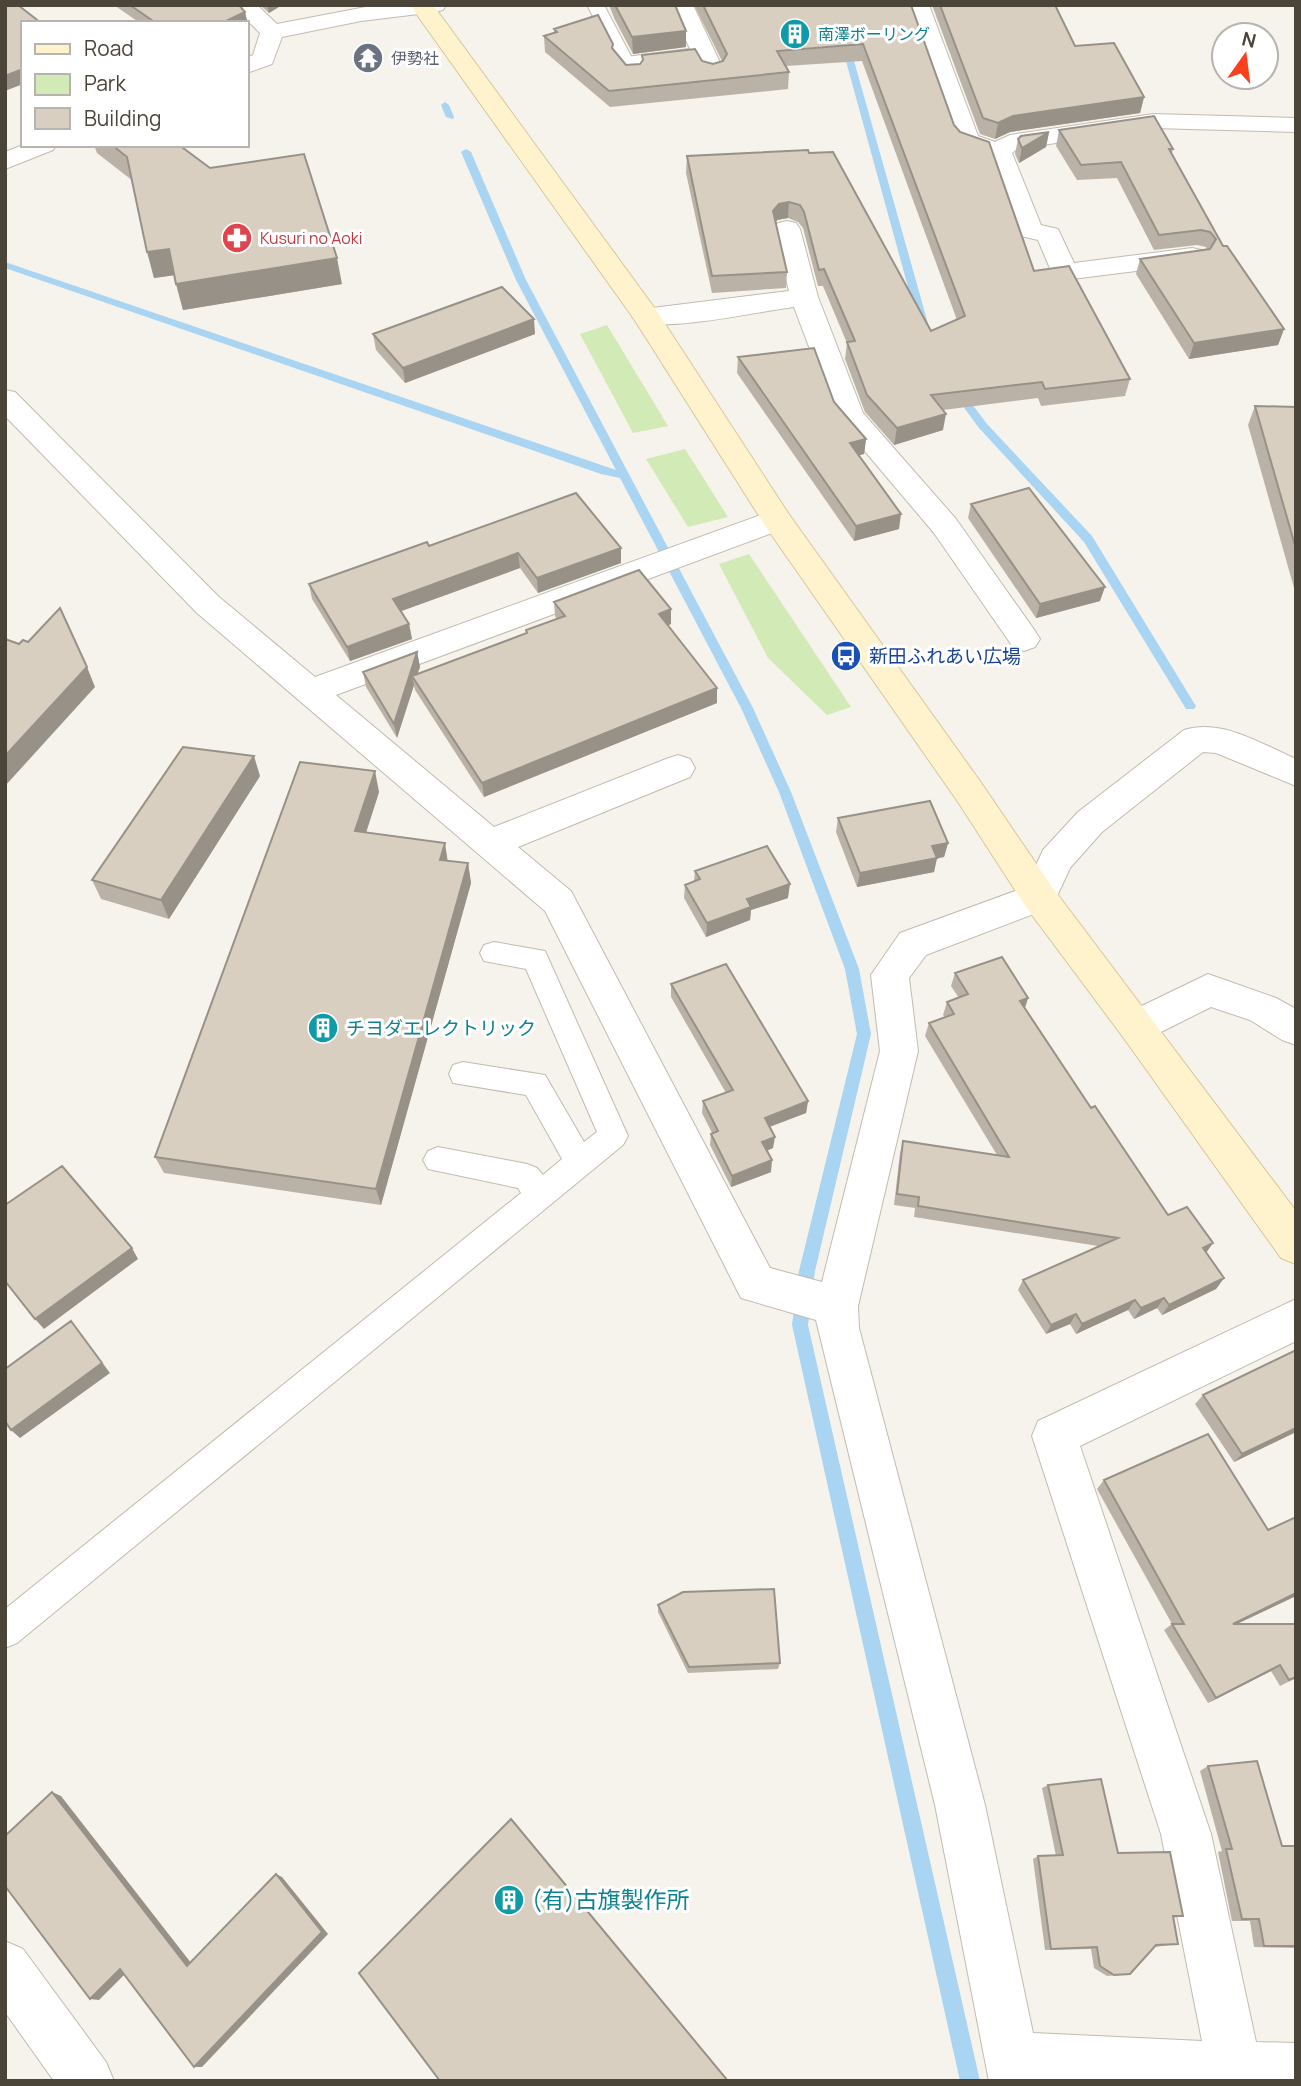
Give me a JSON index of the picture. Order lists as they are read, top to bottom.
{
  "places": {
    "building": ["南澤ボーリング", "チヨダエレクトリック", "(有)古旗製作所"],
    "temple": ["伊勢社"],
    "pharmacy": ["Kusuri no Aoki"],
    "bus stop": ["新田ふれあい広場"]
  },
  "legend": ["Road", "Park", "Building"],
  "north": "top"
}
